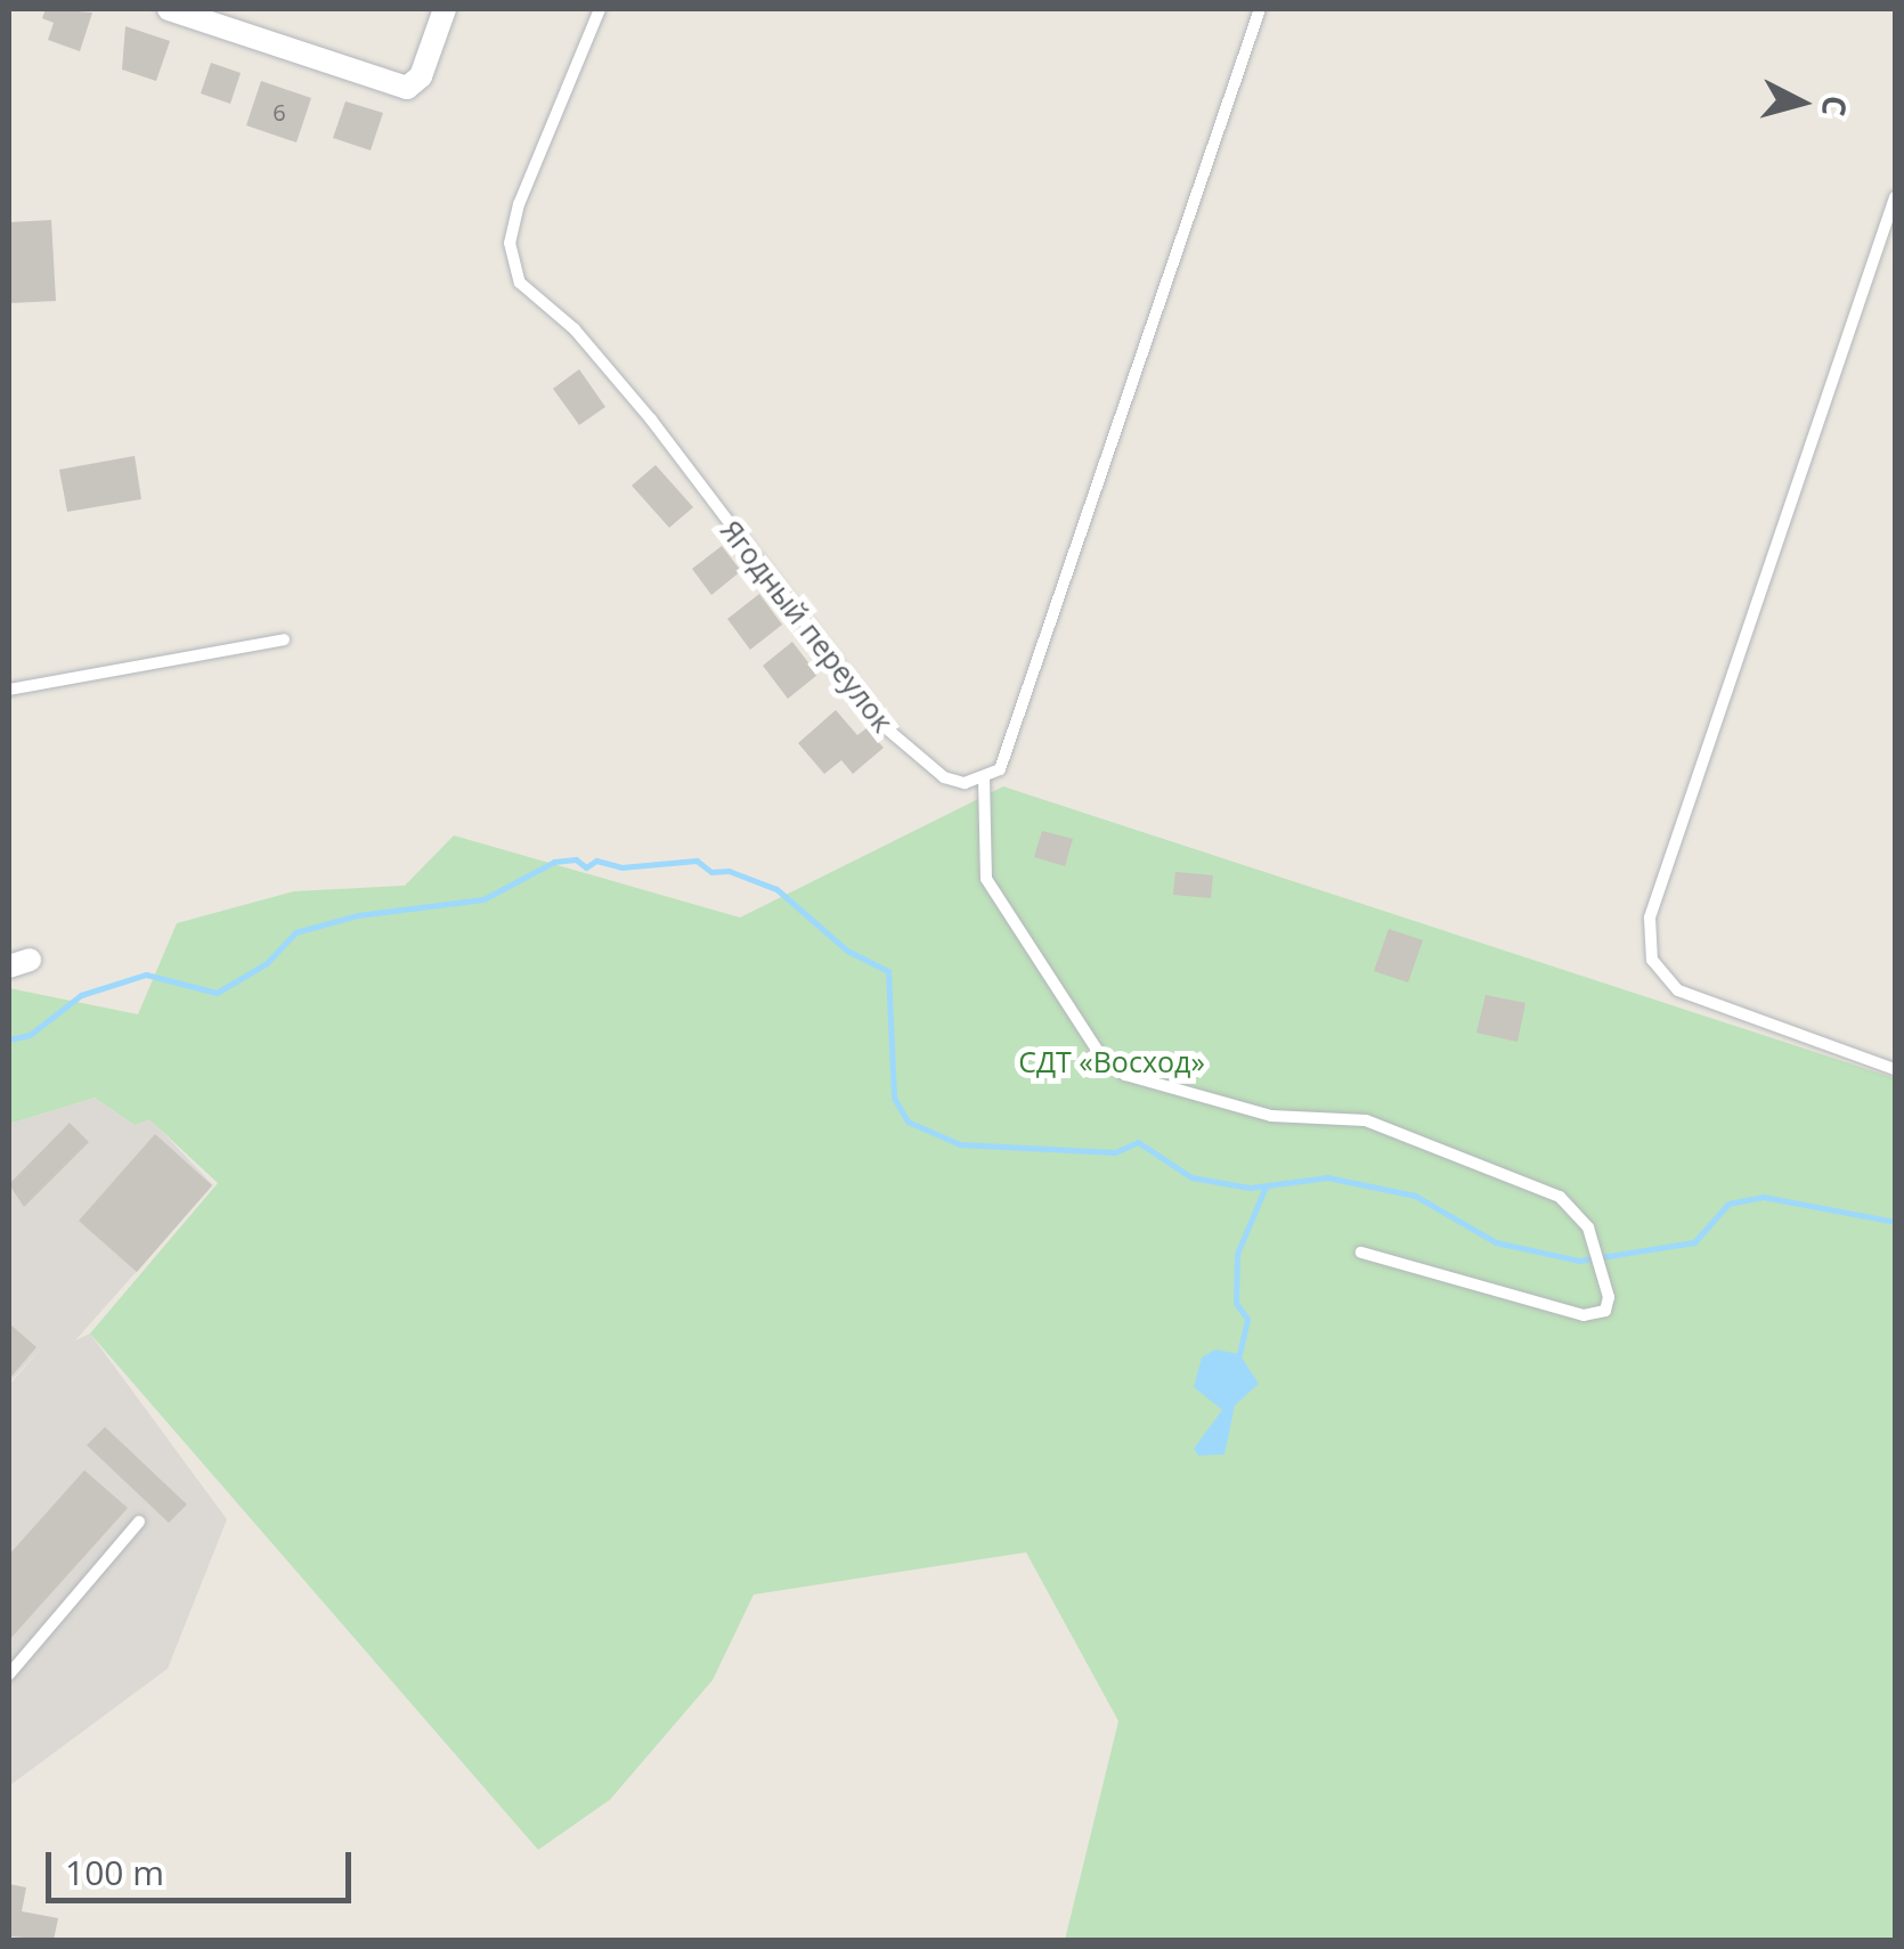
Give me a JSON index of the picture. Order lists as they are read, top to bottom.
{
  "streets": {
    "lane": ["Ягодный переулок"]
  },
  "parks": ["СДТ «Восход»"],
  "house_numbers": ["6"],
  "scale_bar": "100 m",
  "north": "right"
}
